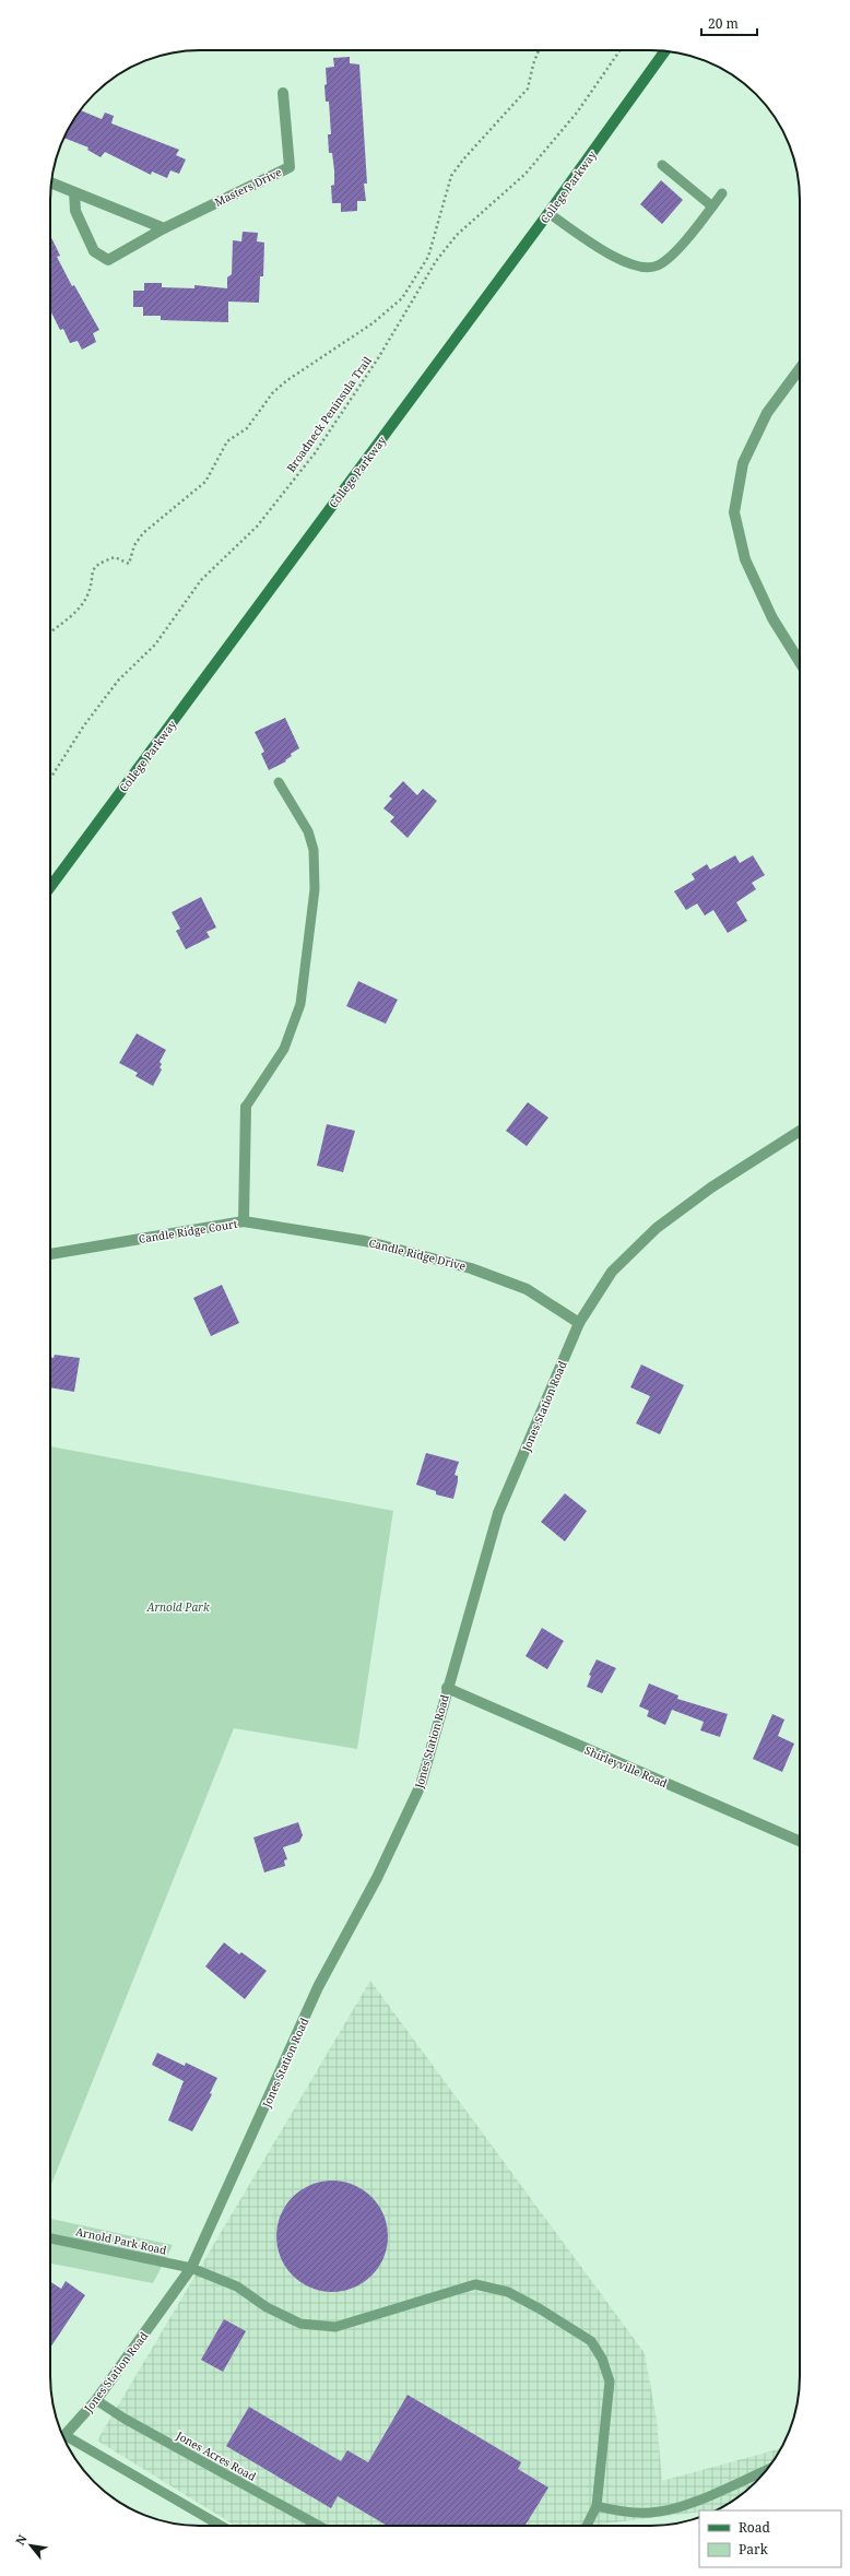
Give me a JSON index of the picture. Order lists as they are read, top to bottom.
{
  "streets": {
    "main road": ["College Parkway"],
    "street": [
      "Masters Drive",
      "Candle Ridge Court",
      "Candle Ridge Drive",
      "Jones Station Road",
      "Shirleyville Road"
    ],
    "lane": ["Arnold Park Road", "Jones Acres Road"],
    "path": ["Broadneck Peninsula Trail"]
  },
  "crossings": [
    ["Candle Ridge Court", "Candle Ridge Drive"],
    ["Candle Ridge Drive", "Jones Station Road"],
    ["Jones Station Road", "Shirleyville Road"],
    ["Jones Station Road", "Arnold Park Road"],
    ["Jones Station Road", "Jones Acres Road"]
  ],
  "parks": ["Arnold Park"],
  "legend": ["Road", "Park"],
  "scale_bar": "20 m",
  "north": "top left"
}
